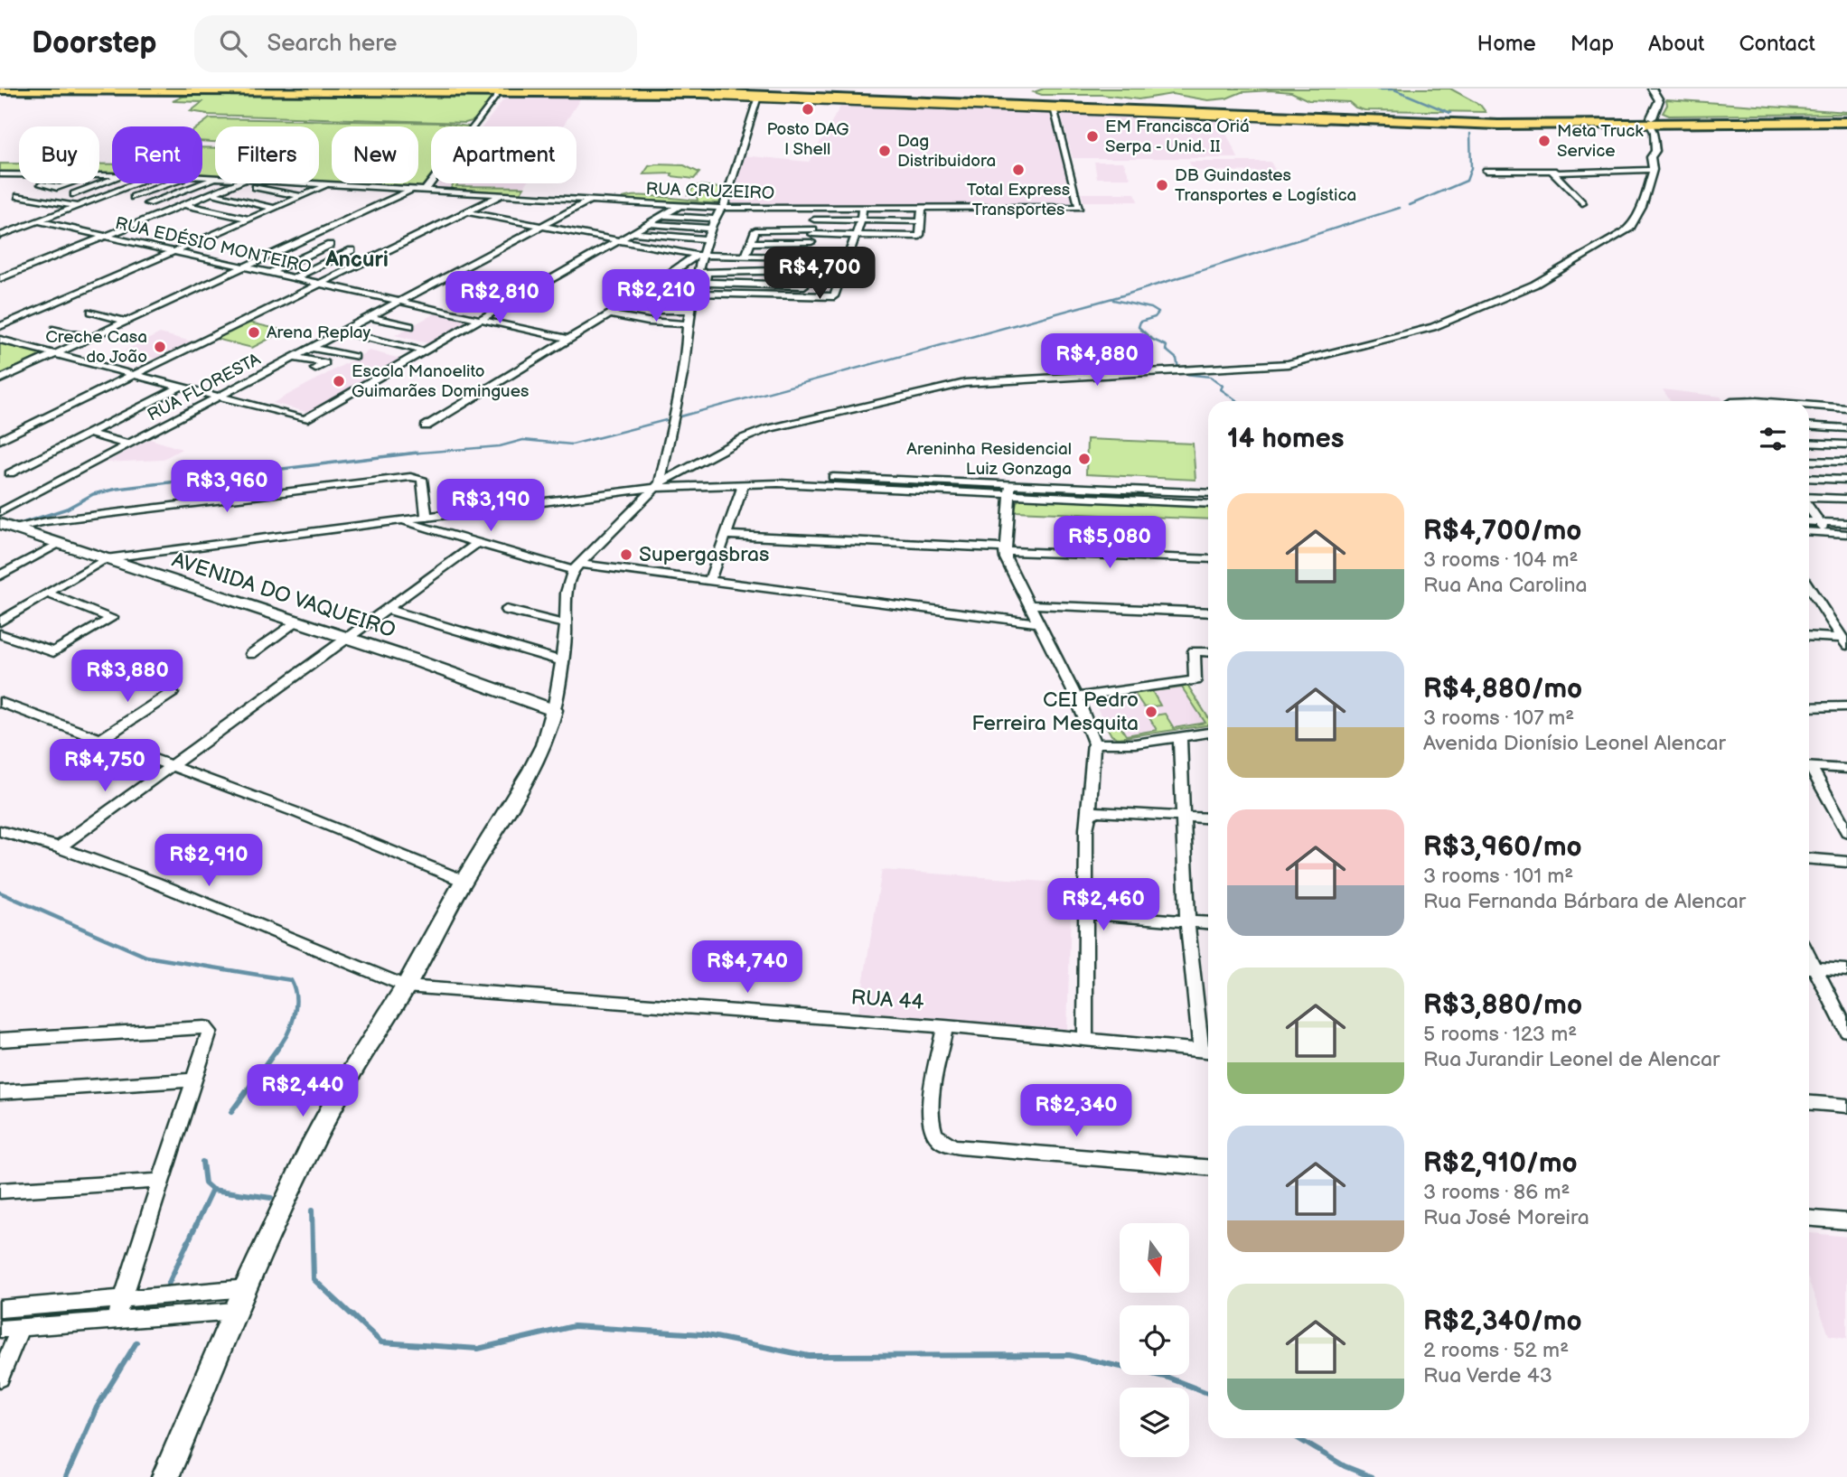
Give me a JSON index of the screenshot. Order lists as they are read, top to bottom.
{
  "streets": {
    "street": [
      "RUA CRUZEIRO",
      "RUA EDÉSIO MONTEIRO",
      "RUA FLORESTA",
      "AVENIDA DO VAQUEIRO",
      "RUA 44"
    ]
  },
  "crossings": [
    ["RUA CRUZEIRO", "RUA FLORESTA"],
    ["RUA EDÉSIO MONTEIRO", "RUA FLORESTA"],
    ["RUA FLORESTA", "AVENIDA DO VAQUEIRO"]
  ],
  "districts": ["Ancuri"],
  "places": [
    "Posto DAG | Shell",
    "EM Francisca Oriá Serpa - Unid. II",
    "Meta Truck Service",
    "Dag Distribuidora",
    "Total Express Transportes",
    "DB Guindastes Transportes e Logística",
    "Arena Replay",
    "Creche Casa do João",
    "Escola Manoelito Guimarães Domingues",
    "Areninha Residencial Luiz Gonzaga",
    "Supergasbras",
    "CEI Pedro Ferreira Mesquita"
  ],
  "north": "bottom",
  "page": {
    "header": "Doorstep",
    "search": "Search here",
    "nav": [
      "Home",
      "Map",
      "About",
      "Contact"
    ],
    "chip": [
      "Buy",
      "Rent",
      "Filters",
      "New",
      "Apartment"
    ],
    "price": [
      "R$4,700",
      "R$2,210",
      "R$2,810",
      "R$4,880",
      "R$3,960",
      "R$3,190",
      "R$5,080",
      "R$3,880",
      "R$4,750",
      "R$2,910",
      "R$2,460",
      "R$4,740",
      "R$2,440",
      "R$2,340"
    ],
    "heading": "14 homes",
    "list": [
      {
        "name": "R$4,700/mo",
        "note": "3 rooms · 104 m² · Rua Ana Carolina"
      },
      {
        "name": "R$4,880/mo",
        "note": "3 rooms · 107 m² · Avenida Dionísio Leonel Alencar"
      },
      {
        "name": "R$3,960/mo",
        "note": "3 rooms · 101 m² · Rua Fernanda Bárbara de Alencar"
      },
      {
        "name": "R$3,880/mo",
        "note": "5 rooms · 123 m² · Rua Jurandir Leonel de Alencar"
      },
      {
        "name": "R$2,910/mo",
        "note": "3 rooms · 86 m² · Rua José Moreira"
      },
      {
        "name": "R$2,340/mo",
        "note": "2 rooms · 52 m² · Rua Verde 43"
      }
    ]
  }
}
